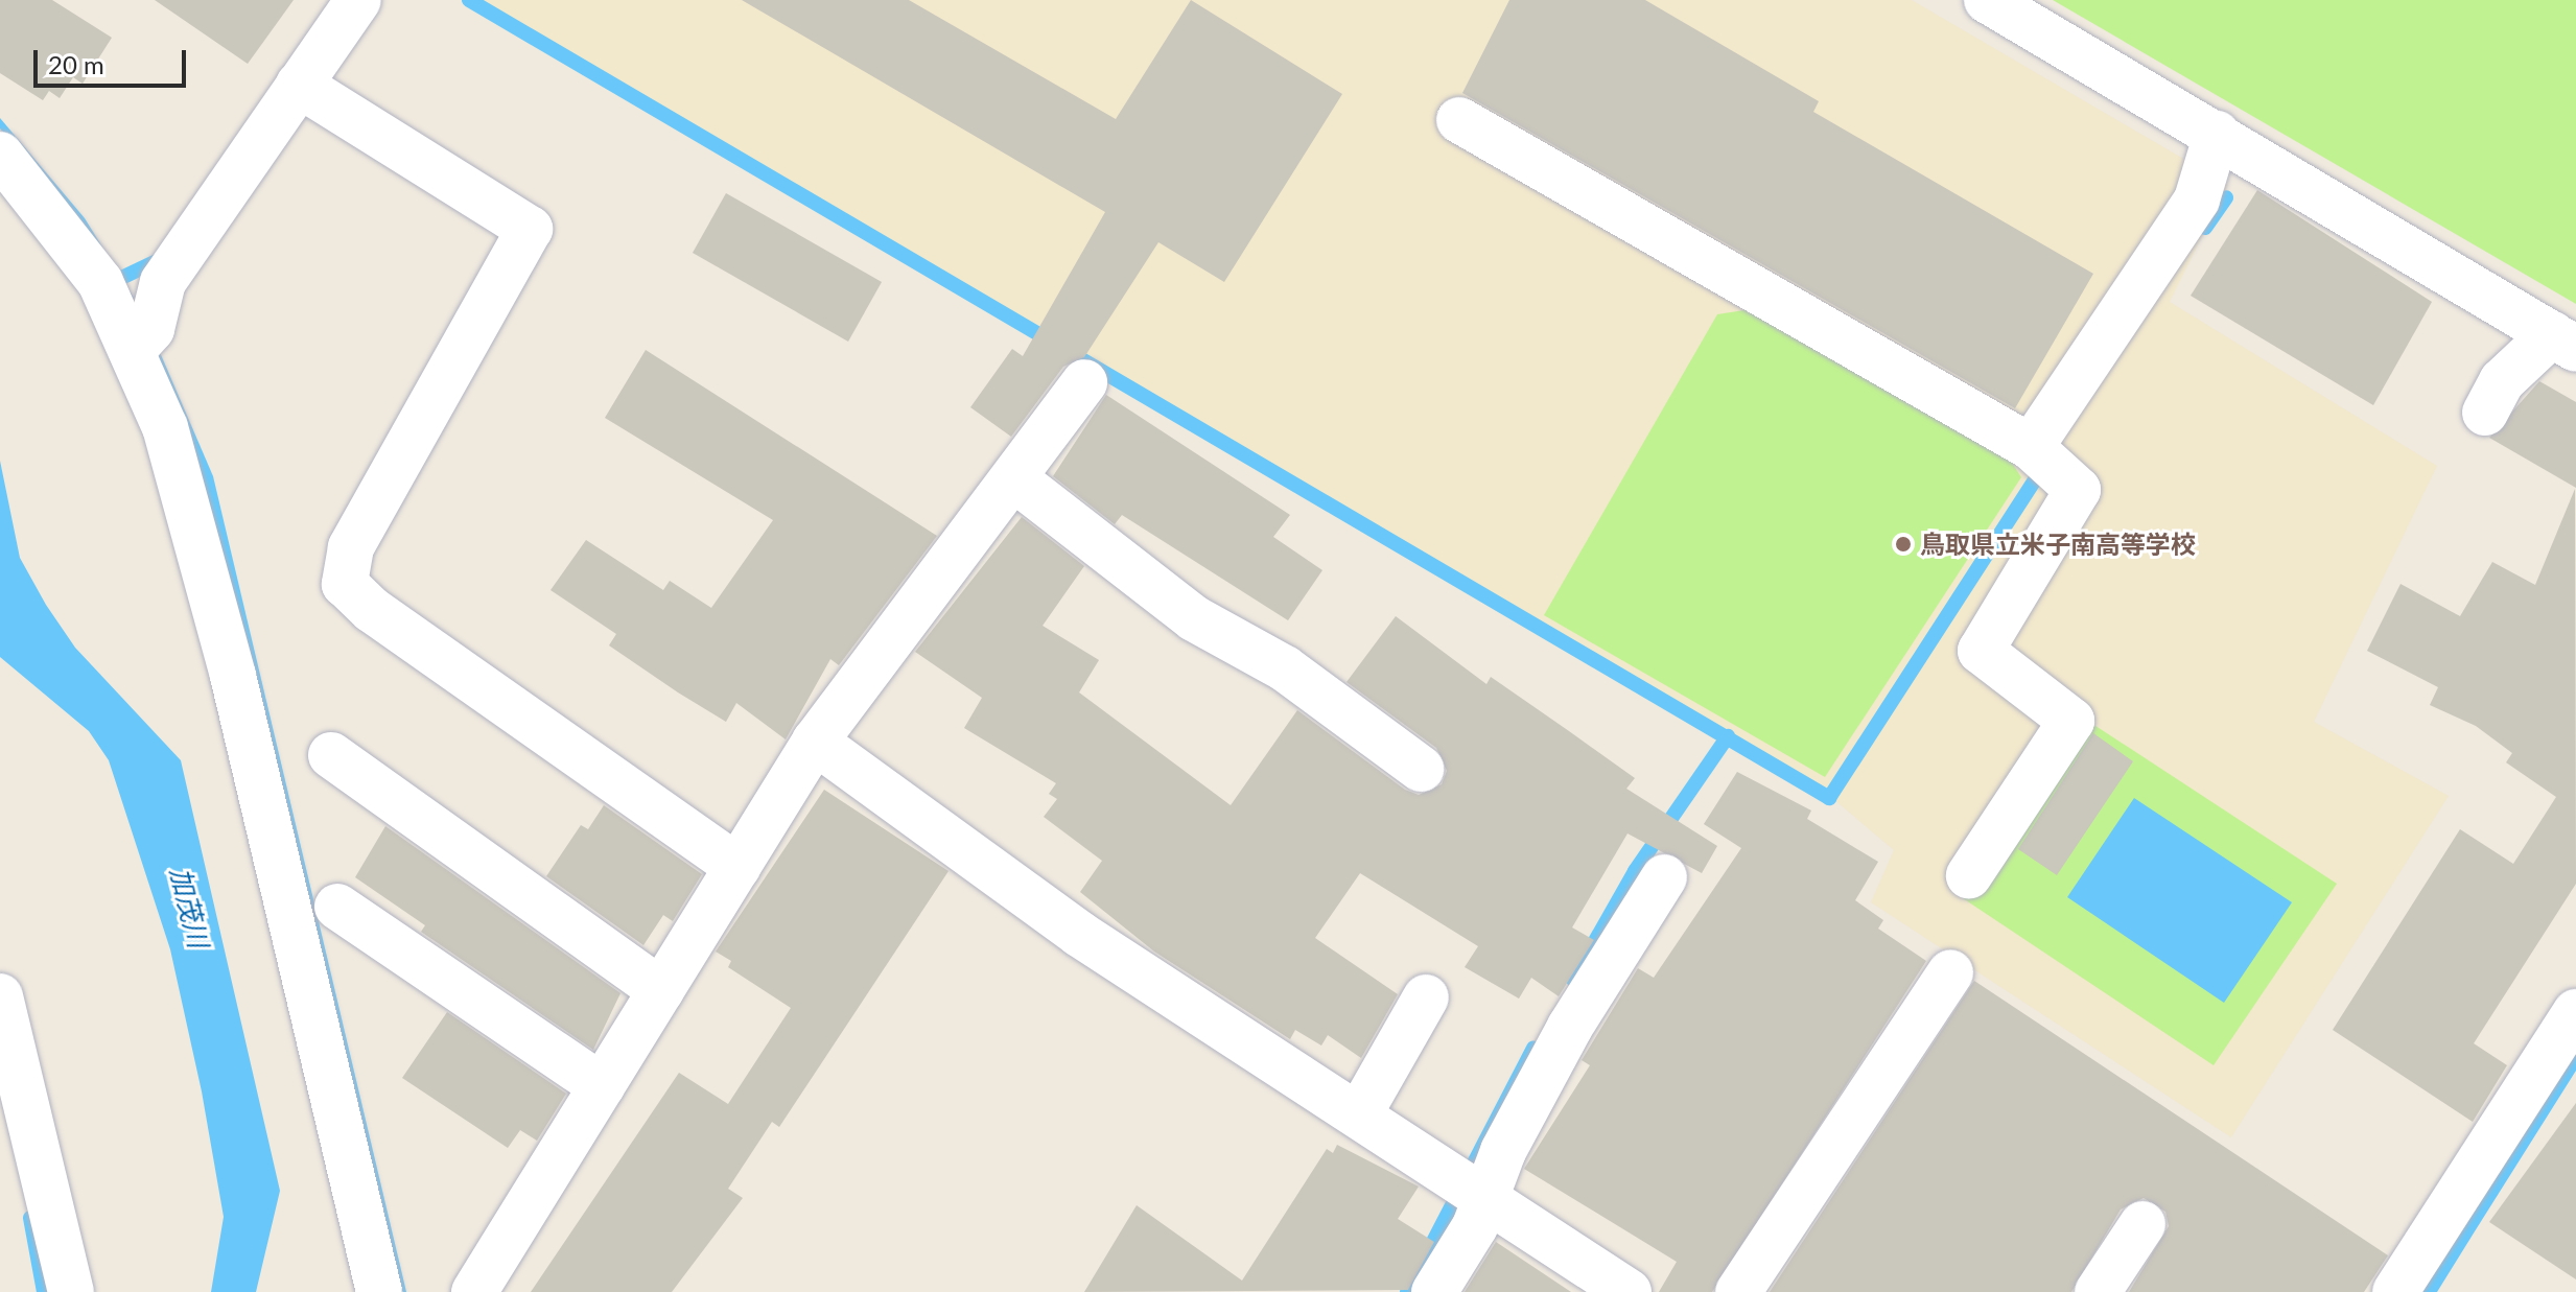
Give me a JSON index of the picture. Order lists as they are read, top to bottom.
{
  "water": ["加茂川"],
  "places": ["鳥取県立米子南高等学校"],
  "scale_bar": "20 m"
}
